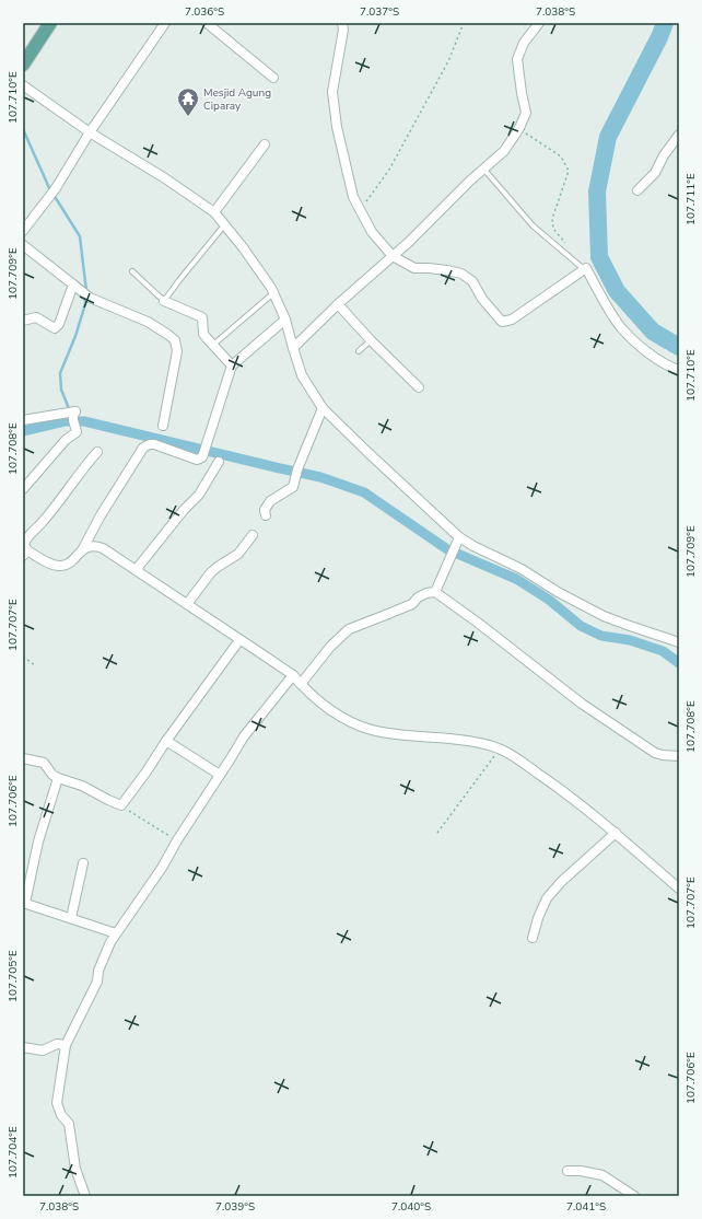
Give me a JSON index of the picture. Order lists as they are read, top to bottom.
{
  "places": {
    "temple": ["Mesjid Agung Ciparay"]
  },
  "coordinates": [
    "7.036°S",
    "7.037°S",
    "7.038°S",
    "107.710°E",
    "107.711°E",
    "107.709°E",
    "107.708°E",
    "107.707°E",
    "107.706°E",
    "107.705°E",
    "107.704°E",
    "7.039°S",
    "7.040°S",
    "7.041°S"
  ]
}
